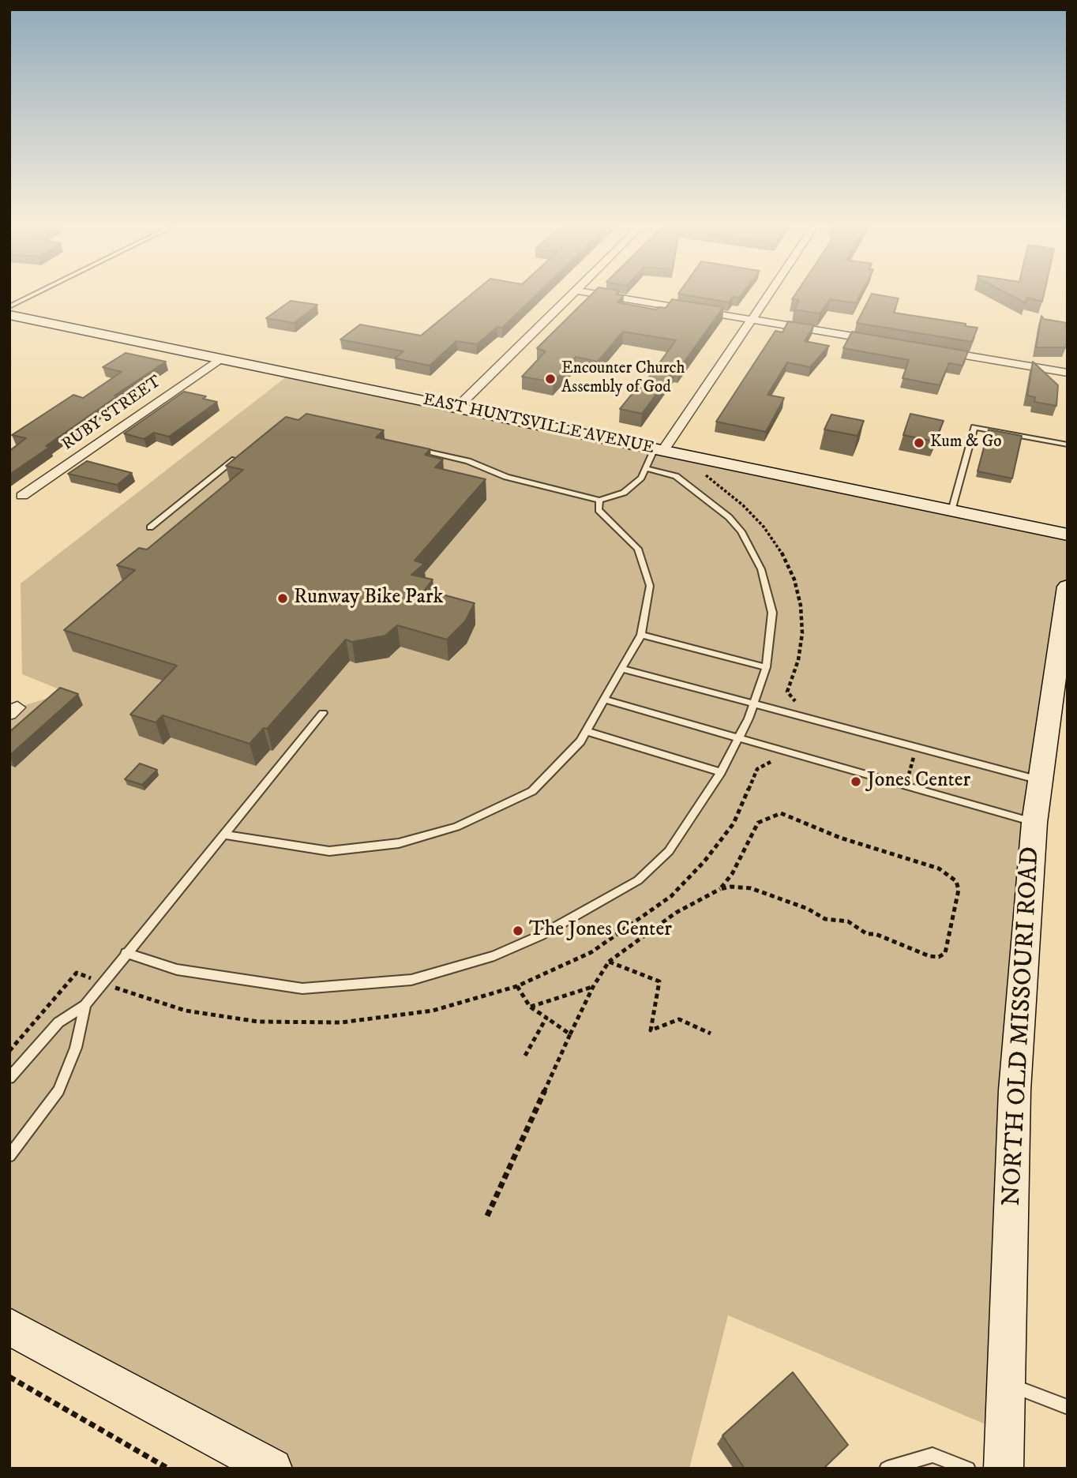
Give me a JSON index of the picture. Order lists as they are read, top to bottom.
{
  "streets": {
    "main road": ["EAST HUNTSVILLE AVENUE", "NORTH OLD MISSOURI ROAD"],
    "street": ["RUBY STREET"]
  },
  "crossings": [
    ["RUBY STREET", "EAST HUNTSVILLE AVENUE"]
  ],
  "places": [
    "Encounter Church Assembly of God",
    "Kum & Go",
    "Runway Bike Park",
    "Jones Center",
    "The Jones Center"
  ]
}
